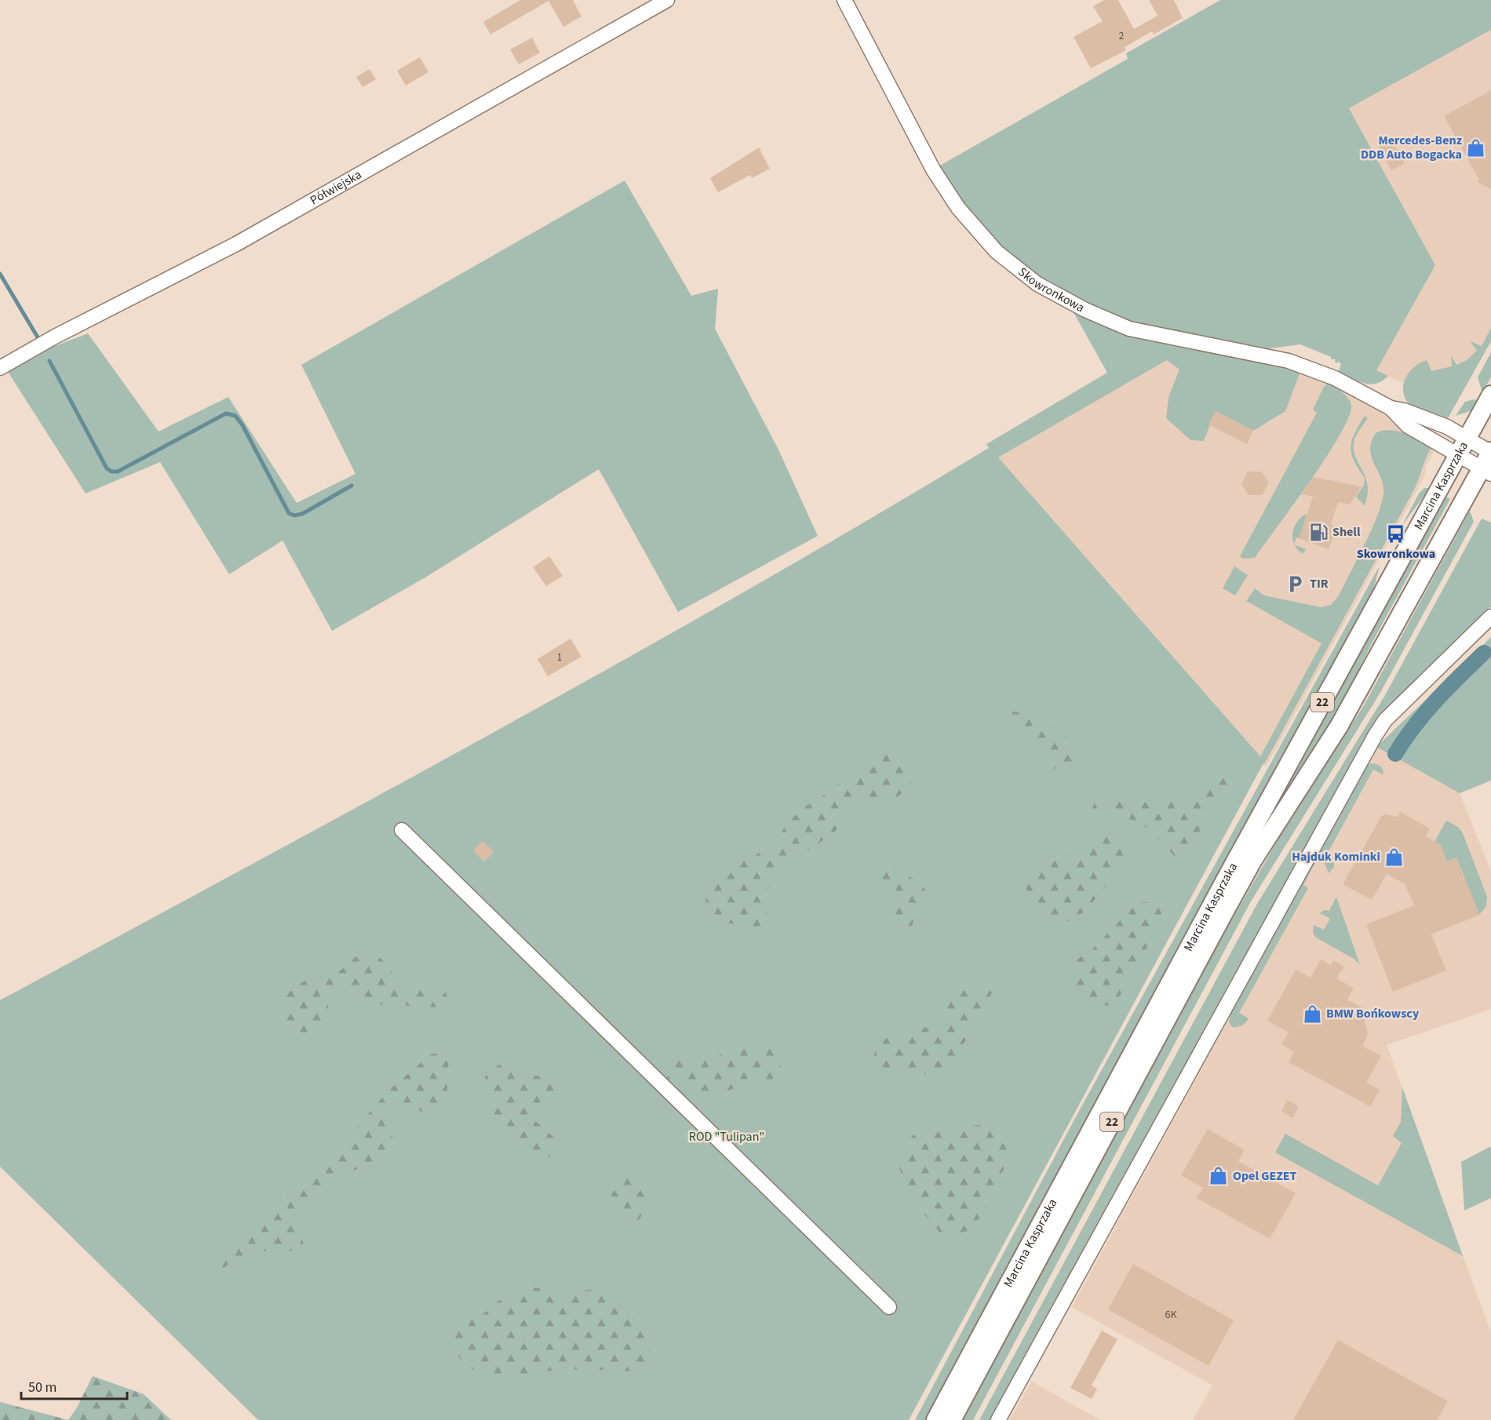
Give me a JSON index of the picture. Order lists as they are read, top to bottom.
{
  "streets": {
    "main road": ["Marcina Kasprzaka", "22"],
    "street": ["Półwiejska", "Skowronkowa"]
  },
  "crossings": [
    ["Skowronkowa", "Marcina Kasprzaka"]
  ],
  "parks": ["ROD \"Tulipan\""],
  "places": {
    "shop": [
      "Mercedes-Benz DDB Auto Bogacka",
      "Hajduk Kominki",
      "BMW Bońkowscy",
      "Opel GEZET"
    ],
    "fuel station": ["Shell"],
    "bus stop": ["Skowronkowa"],
    "parking": ["TIR"]
  },
  "house_numbers": ["2", "1", "6K"],
  "scale_bar": "50 m"
}
